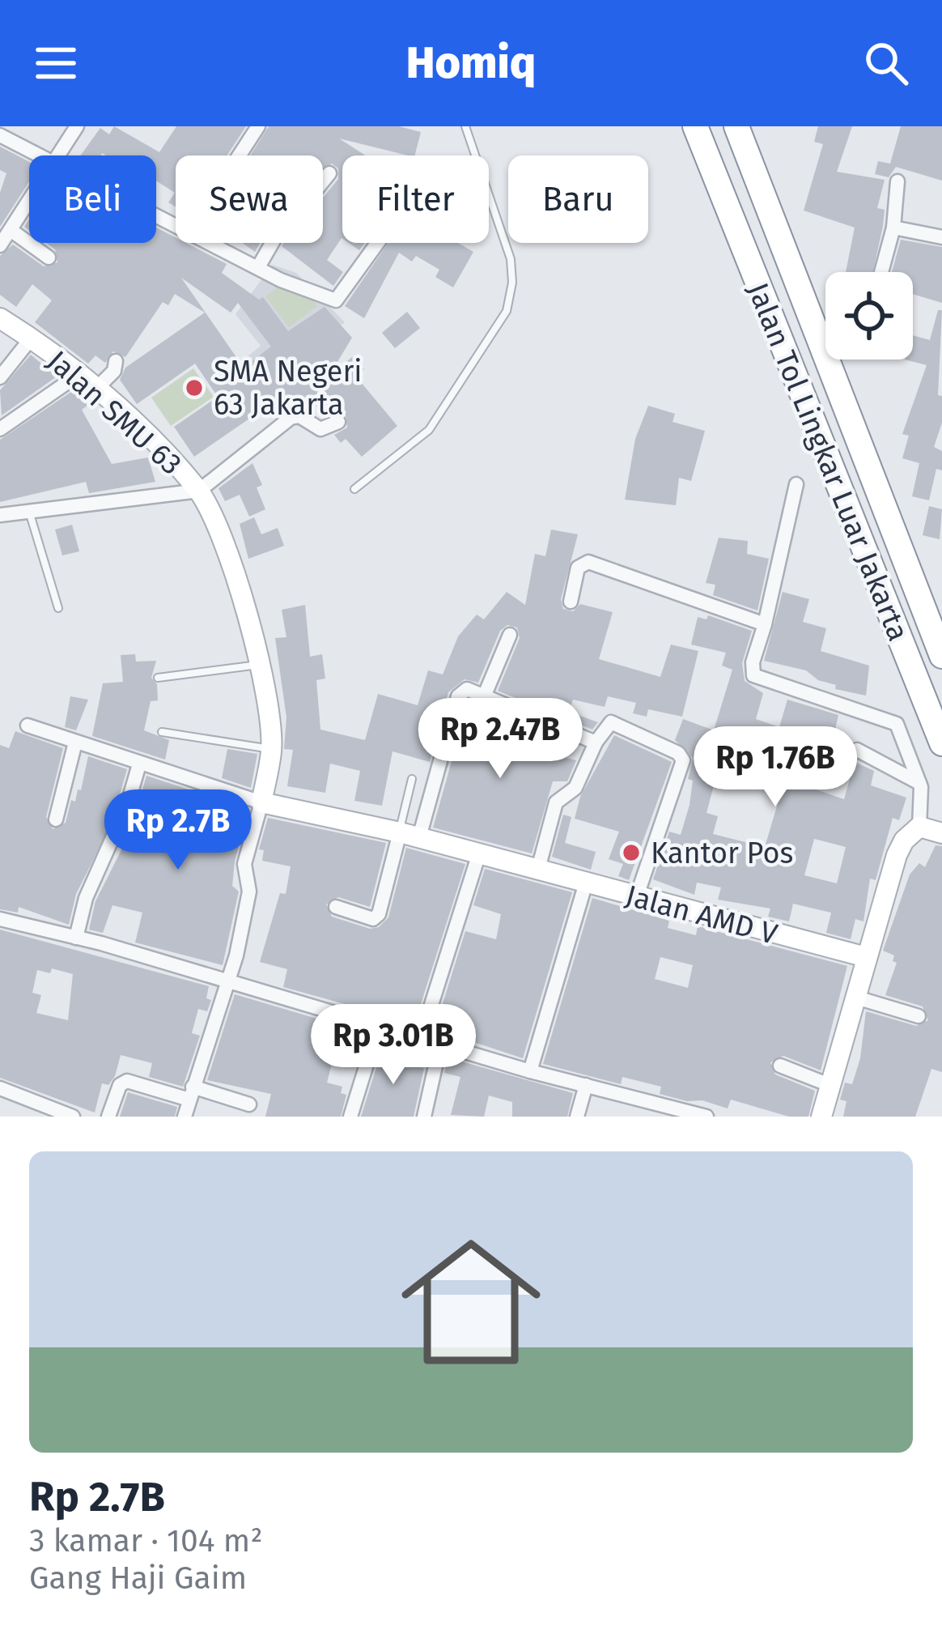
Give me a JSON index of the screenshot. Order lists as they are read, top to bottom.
{
  "streets": {
    "highway": ["Jalan Tol Lingkar Luar Jakarta"],
    "street": ["Jalan SMU 63", "Jalan AMD V"]
  },
  "crossings": [
    ["Jalan SMU 63", "Jalan AMD V"]
  ],
  "places": ["SMA Negeri 63 Jakarta", "Kantor Pos"],
  "page": {
    "header": "Homiq",
    "chip": [
      "Beli",
      "Sewa",
      "Filter",
      "Baru"
    ],
    "price": [
      "Rp 2.47B",
      "Rp 1.76B",
      "Rp 2.7B",
      "Rp 3.01B"
    ],
    "list": [
      {
        "name": "Rp 2.7B",
        "note": "3 kamar · 104 m² · Gang Haji Gaim"
      }
    ]
  }
}
